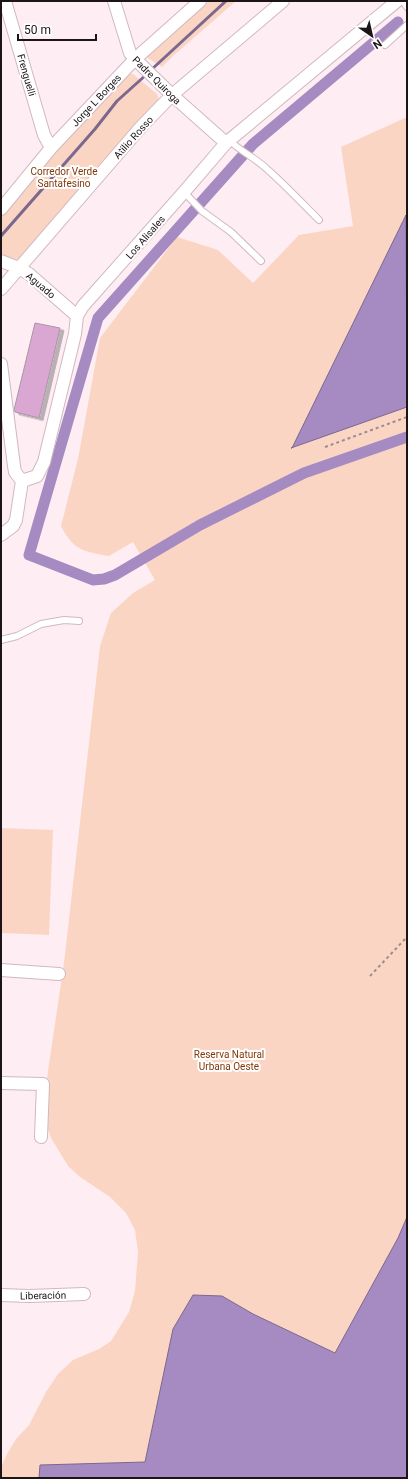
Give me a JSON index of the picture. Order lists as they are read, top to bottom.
{
  "streets": {
    "street": [
      "Frenguelli",
      "Padre Quiroga",
      "Jorge L Borges",
      "Atilio Rosso",
      "Los Alisales",
      "Aguado",
      "Liberación"
    ]
  },
  "crossings": [
    ["Frenguelli", "Jorge L Borges"],
    ["Padre Quiroga", "Jorge L Borges"],
    ["Padre Quiroga", "Atilio Rosso"],
    ["Padre Quiroga", "Los Alisales"],
    ["Atilio Rosso", "Aguado"],
    ["Los Alisales", "Aguado"]
  ],
  "parks": ["Corredor Verde Santafesino", "Reserva Natural Urbana Oeste"],
  "scale_bar": "50 m",
  "north": "bottom right"
}
